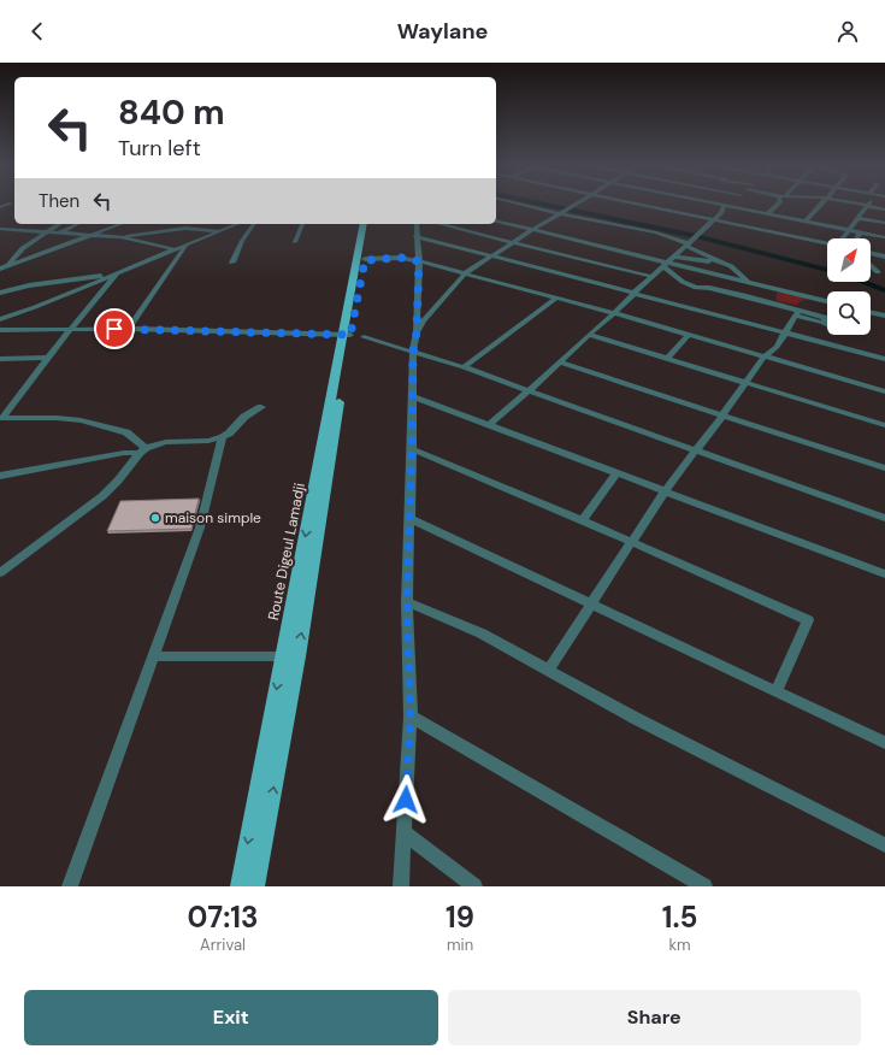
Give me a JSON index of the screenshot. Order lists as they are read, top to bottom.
{
  "streets": {
    "main road": ["Route Digeul Lamadji"]
  },
  "places": ["maison simple"],
  "north": "top right",
  "page": {
    "header": "Waylane",
    "turn": ["840 m", "Turn left"],
    "then": "Then",
    "eta": [
      "07:13",
      "Arrival",
      "19",
      "min",
      "1.5",
      "km"
    ],
    "buttons": ["Exit", "Share"]
  }
}
